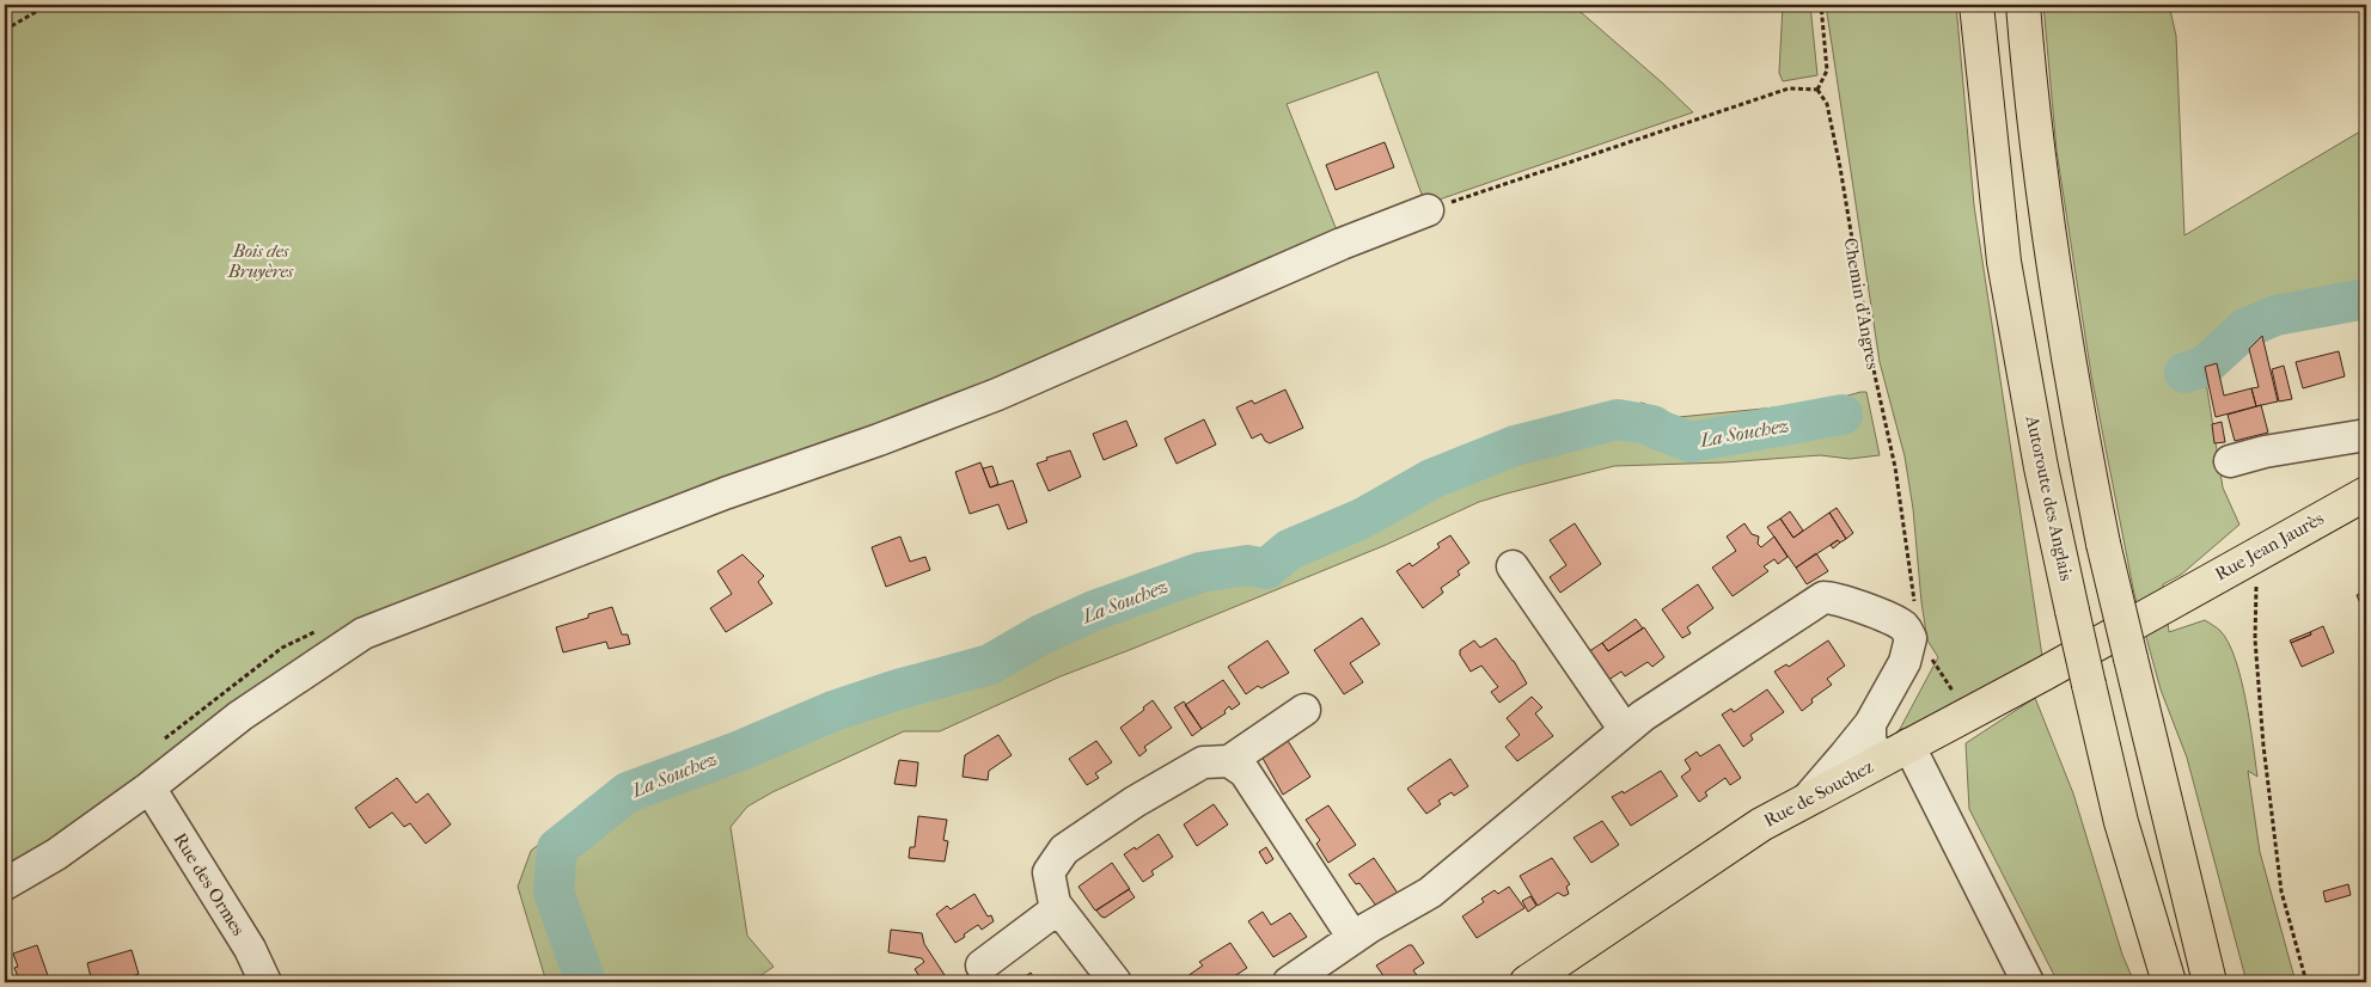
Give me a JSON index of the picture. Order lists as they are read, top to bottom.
{
  "streets": {
    "main road": ["Autoroute des Anglais", "Rue Jean Jaurès", "Rue de Souchez"],
    "street": ["Rue des Ormes"],
    "path": ["Chemin d'Angres"]
  },
  "crossings": [
    ["Rue Jean Jaurès", "Rue de Souchez"]
  ],
  "water": ["La Souchez"],
  "parks": ["Bois des Bruyères"]
}
